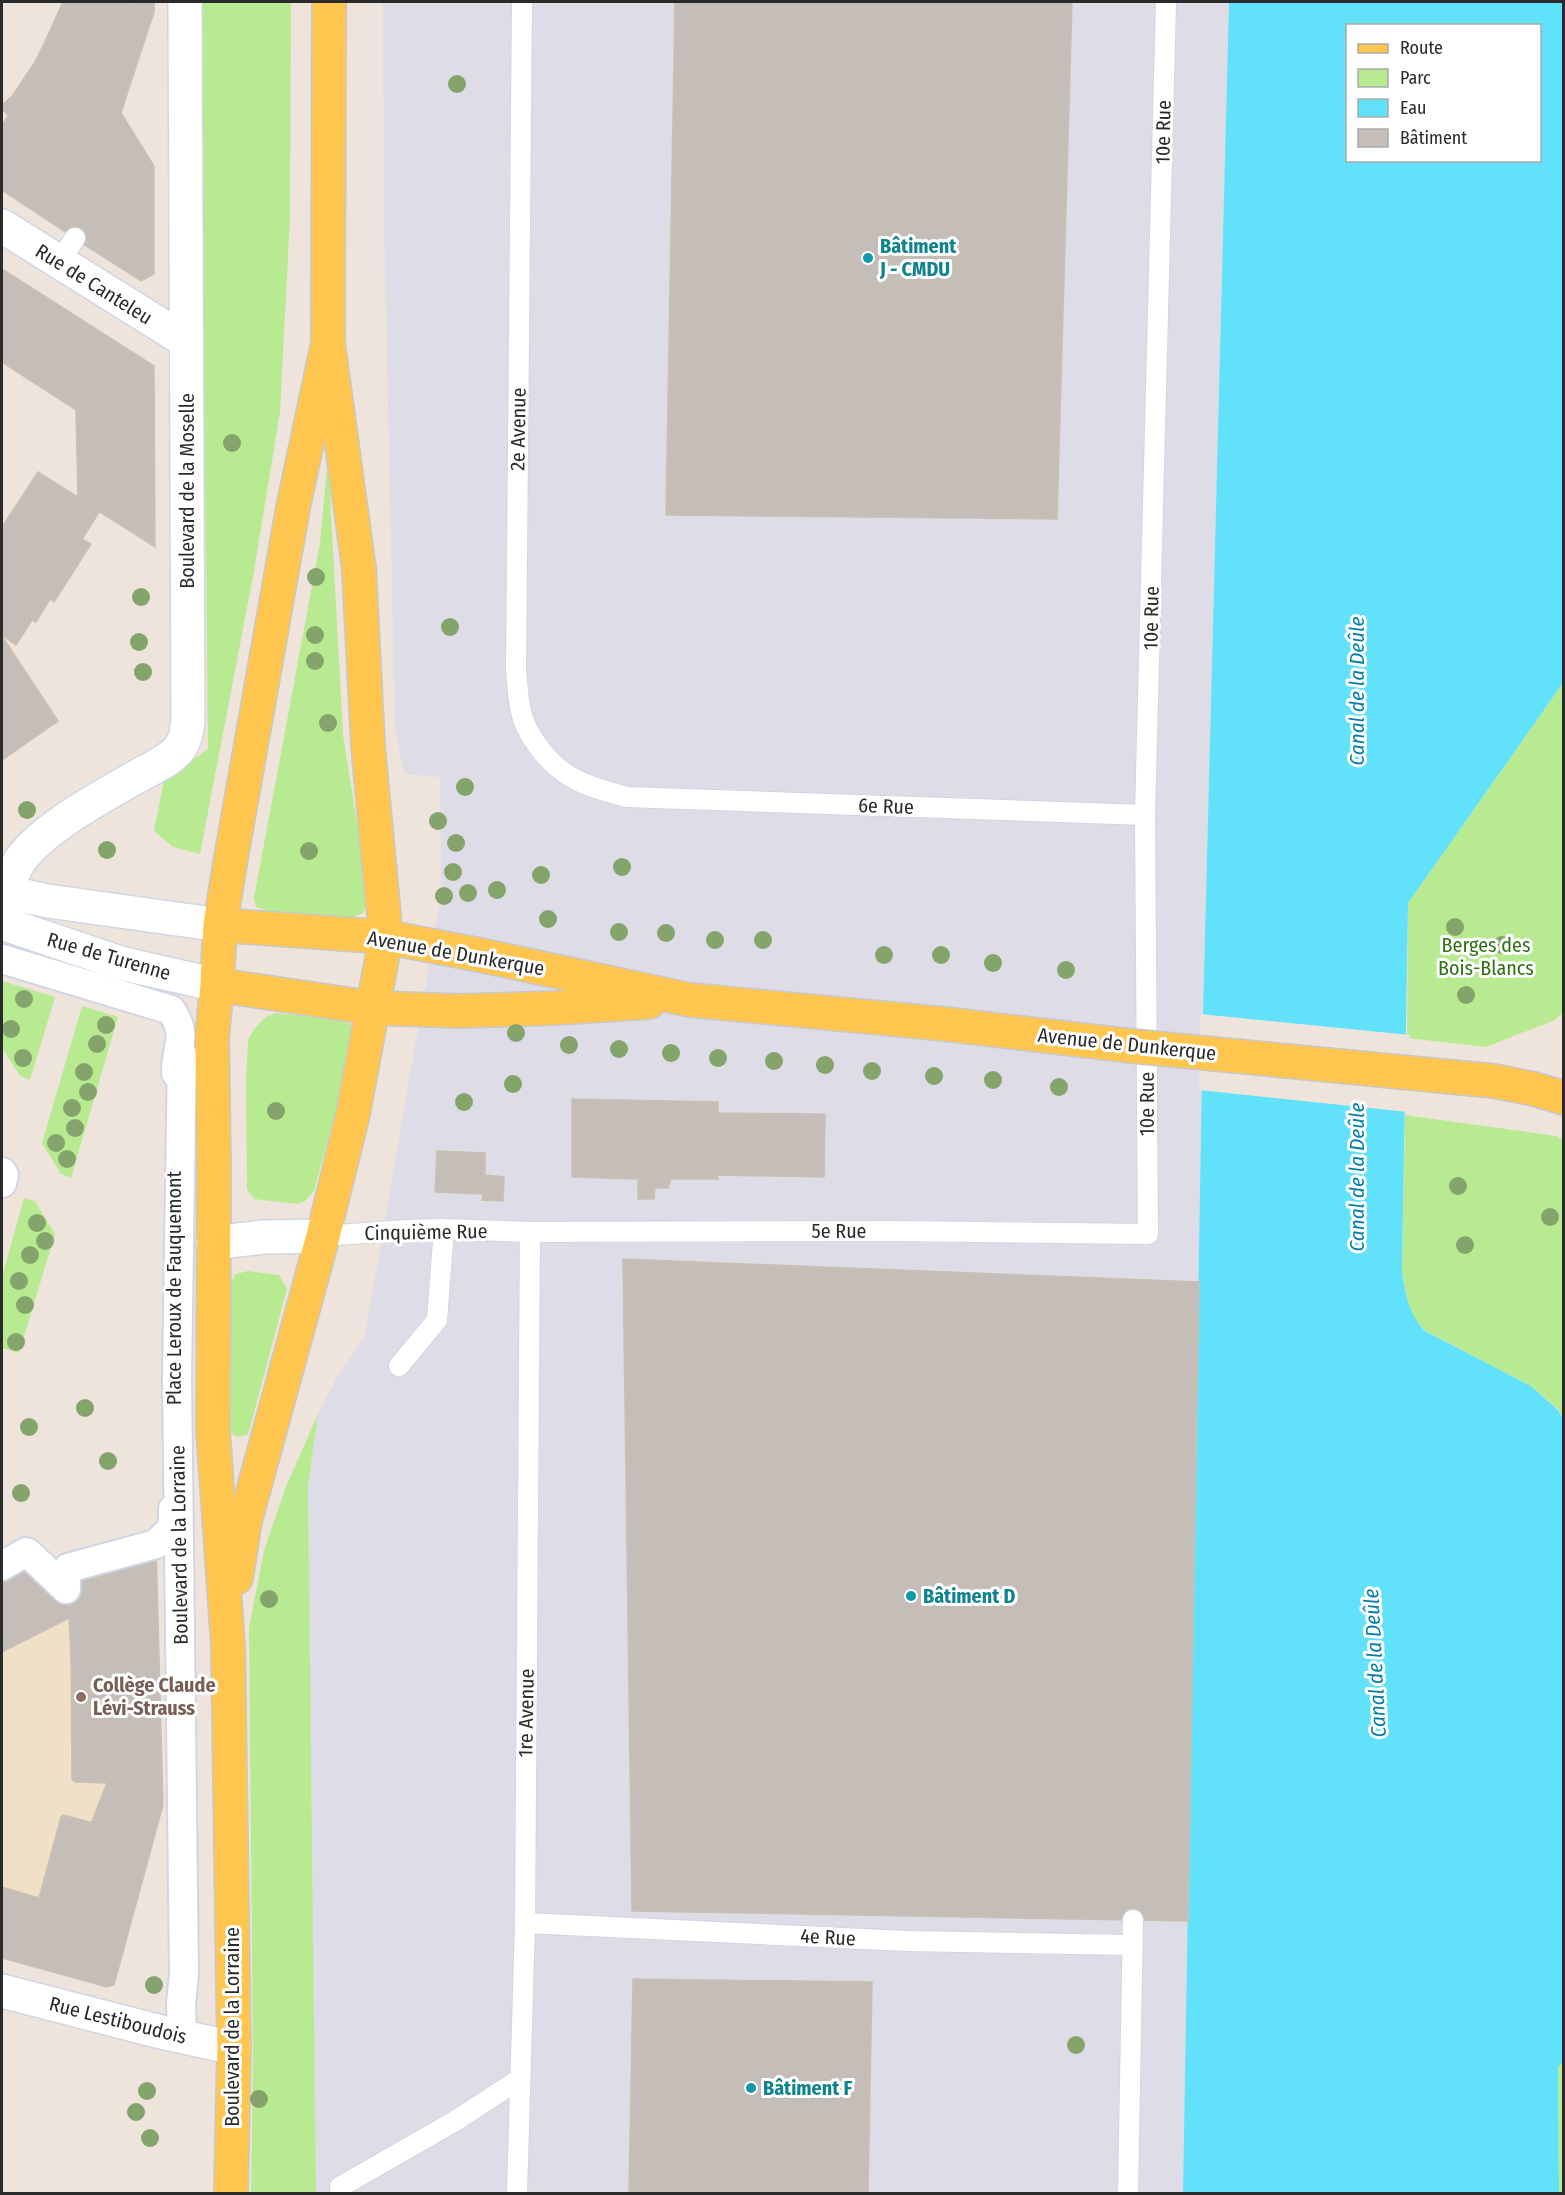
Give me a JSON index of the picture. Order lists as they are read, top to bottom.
{
  "streets": {
    "main road": ["Avenue de Dunkerque", "Boulevard de la Lorraine"],
    "street": [
      "Rue de Canteleu",
      "Boulevard de la Moselle",
      "Rue de Turenne",
      "Place Leroux de Fauquemont",
      "Rue Lestiboudois"
    ],
    "lane": [
      "10e Rue",
      "2e Avenue",
      "6e Rue",
      "5e Rue",
      "Cinquième Rue",
      "1re Avenue",
      "4e Rue"
    ]
  },
  "crossings": [
    ["10e Rue", "6e Rue"],
    ["10e Rue", "5e Rue"],
    ["Rue de Canteleu", "Boulevard de la Moselle"],
    ["2e Avenue", "6e Rue"],
    ["Boulevard de la Moselle", "Rue de Turenne"],
    ["Avenue de Dunkerque", "Rue de Turenne"],
    ["Avenue de Dunkerque", "Boulevard de la Lorraine"],
    ["Rue de Turenne", "Boulevard de la Lorraine"],
    ["5e Rue", "Cinquième Rue"],
    ["5e Rue", "1re Avenue"],
    ["Cinquième Rue", "Boulevard de la Lorraine"],
    ["Cinquième Rue", "1re Avenue"],
    ["Boulevard de la Lorraine", "Rue Lestiboudois"],
    ["1re Avenue", "4e Rue"]
  ],
  "water": ["Canal de la Deûle"],
  "parks": ["Berges des Bois-Blancs"],
  "places": [
    "Bâtiment J - CMDU",
    "Bâtiment D",
    "Collège Claude Lévi-Strauss",
    "Bâtiment F"
  ],
  "legend": [
    "Route",
    "Parc",
    "Eau",
    "Bâtiment"
  ]
}
